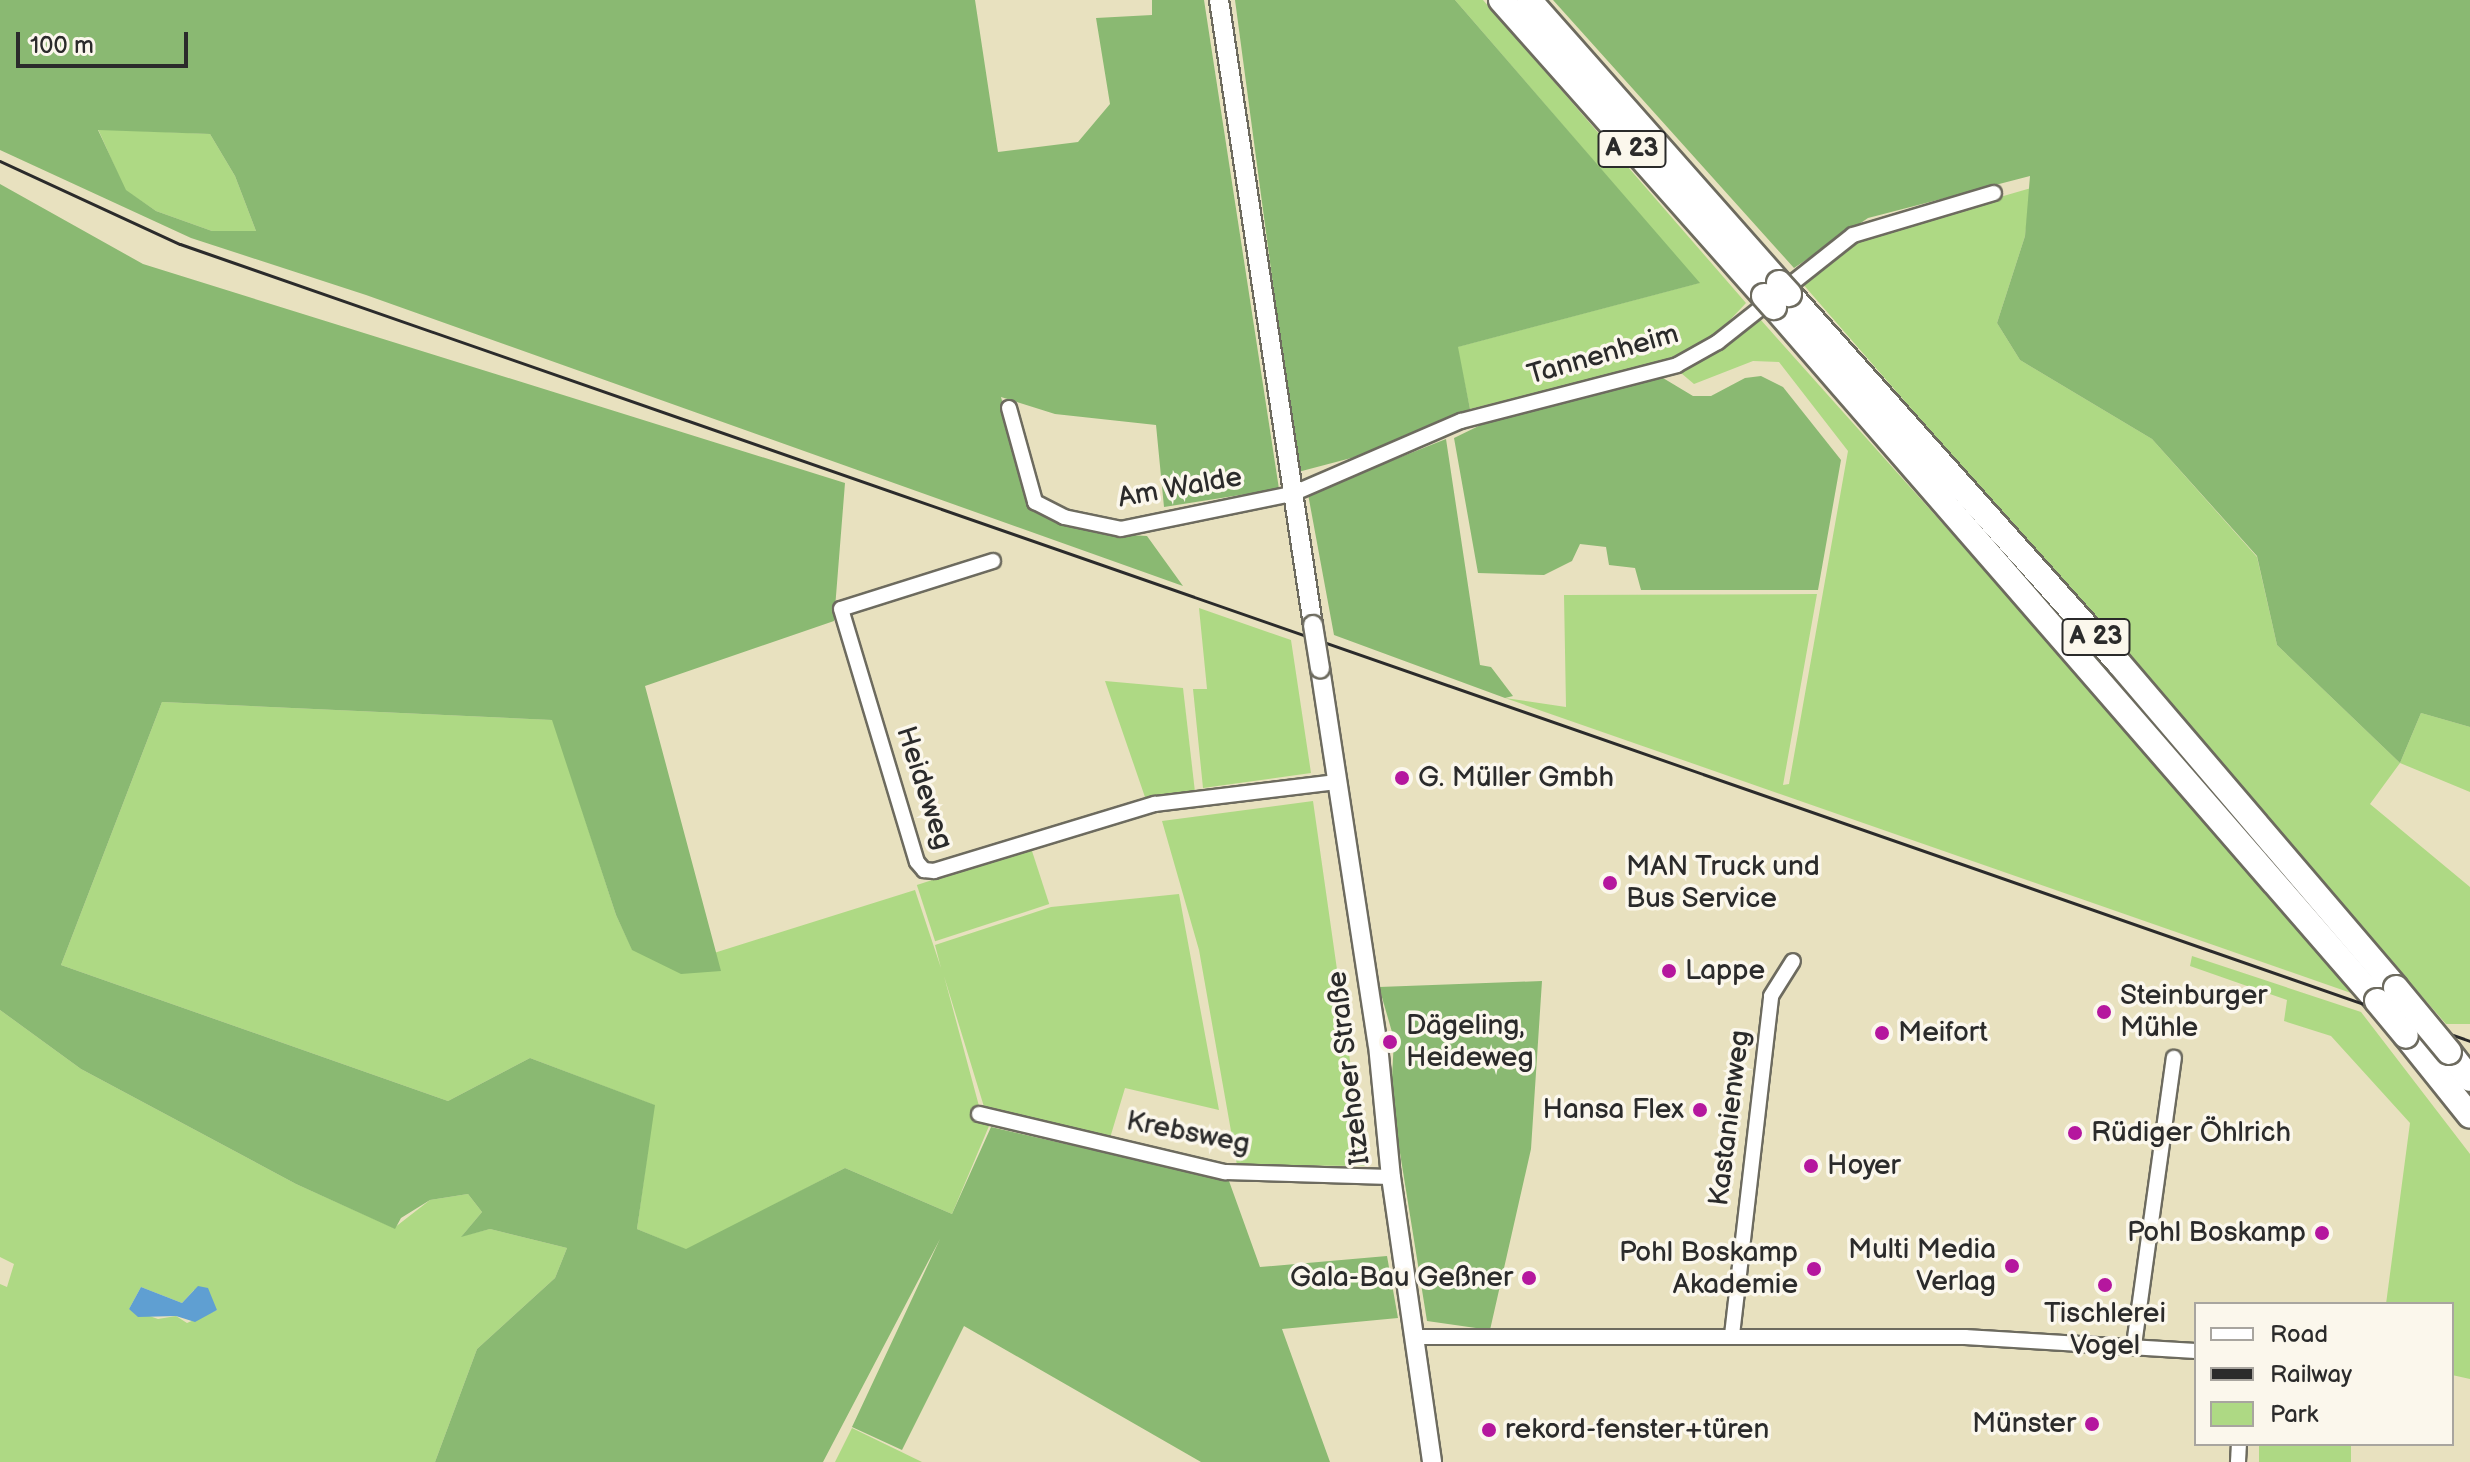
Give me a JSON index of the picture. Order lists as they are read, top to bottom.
{
  "streets": {
    "highway": ["A 23"],
    "main road": ["Itzehoer Straße"],
    "street": [
      "Tannenheim",
      "Am Walde",
      "Heideweg",
      "Kastanienweg",
      "Krebsweg"
    ]
  },
  "crossings": [
    ["Tannenheim", "Am Walde"],
    ["Tannenheim", "Itzehoer Straße"],
    ["Am Walde", "Itzehoer Straße"],
    ["Heideweg", "Itzehoer Straße"],
    ["Itzehoer Straße", "Krebsweg"]
  ],
  "places": [
    "G. Müller Gmbh",
    "MAN Truck und Bus Service",
    "Lappe",
    "Steinburger Mühle",
    "Meifort",
    "Dägeling, Heideweg",
    "Hansa Flex",
    "Rüdiger Öhlrich",
    "Hoyer",
    "Pohl Boskamp",
    "Multi Media Verlag",
    "Pohl Boskamp Akademie",
    "Gala-Bau Geßner",
    "Tischlerei Vogel",
    "Münster",
    "rekord-fenster+türen"
  ],
  "legend": ["Road", "Railway", "Park"],
  "scale_bar": "100 m"
}
